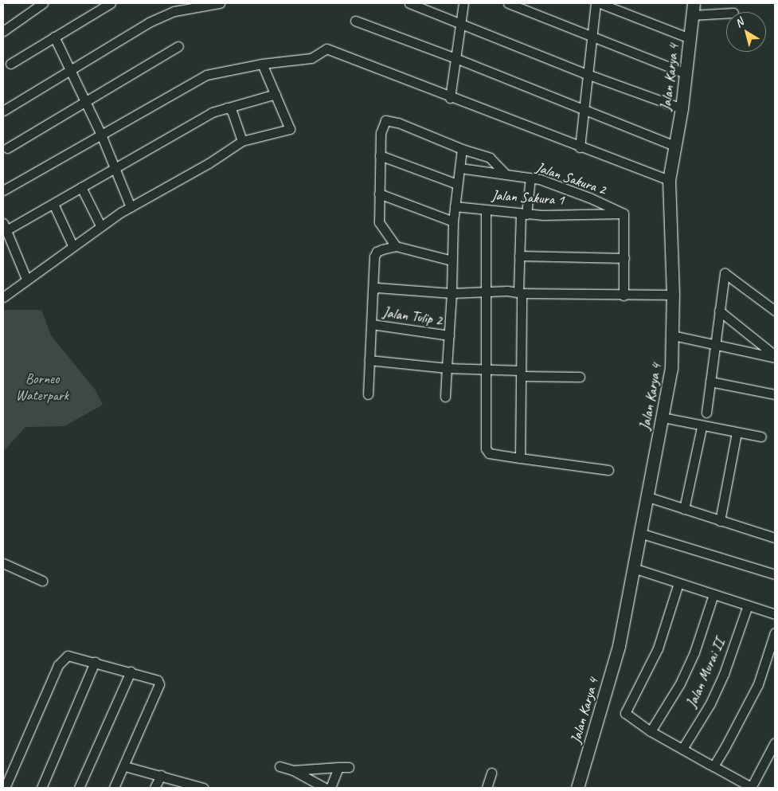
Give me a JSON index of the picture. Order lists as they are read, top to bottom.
{
  "streets": {
    "main road": ["Jalan Karya 4"],
    "street": [
      "Jalan Sakura 2",
      "Jalan Sakura 1",
      "Jalan Tulip 2",
      "Jalan Murai II"
    ]
  },
  "crossings": [
    ["Jalan Sakura 2", "Jalan Sakura 1"]
  ],
  "parks": ["Borneo Waterpark"],
  "north": "top left"
}
